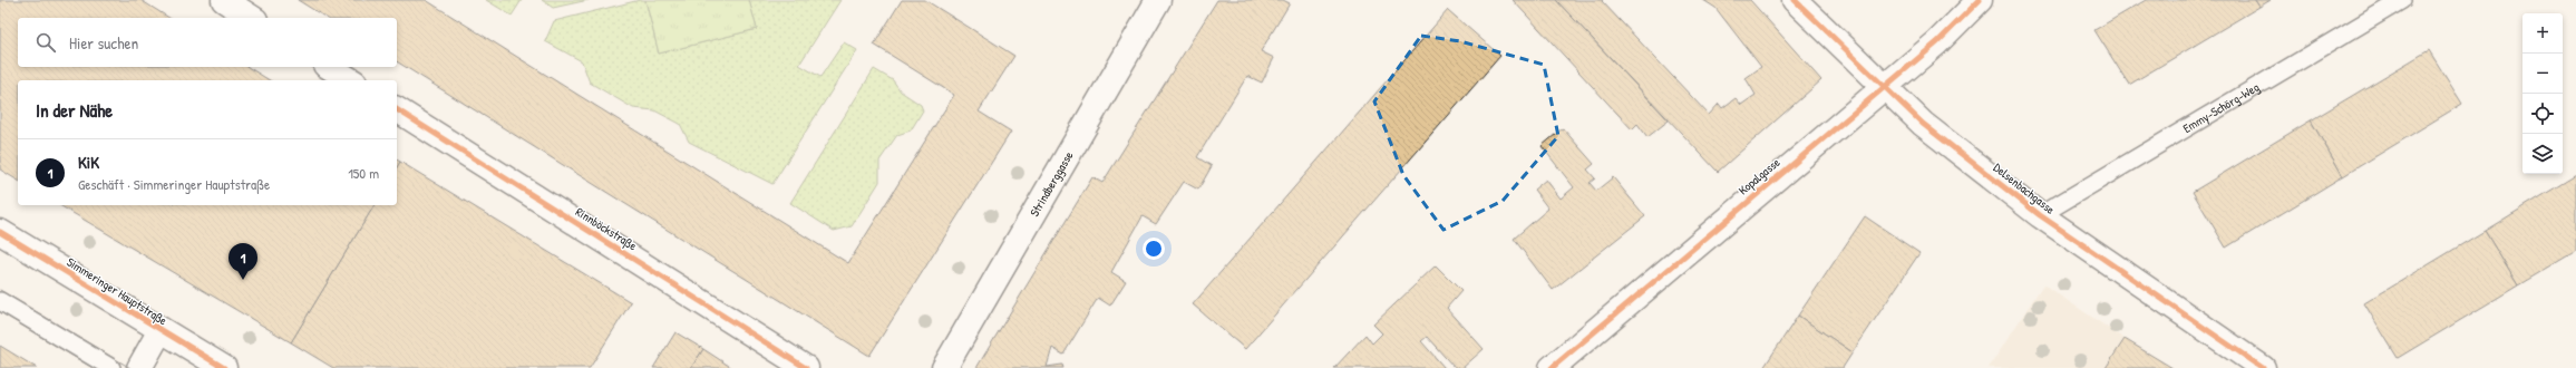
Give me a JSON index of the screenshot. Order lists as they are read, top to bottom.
{
  "streets": {
    "street": [
      "Kopalgasse",
      "Strindberggasse",
      "Delsenbachgasse",
      "Rinnböckstraße",
      "Simmeringer Hauptstraße"
    ],
    "lane": ["Emmy-Schörg-Weg"]
  },
  "crossings": [
    ["Emmy-Schörg-Weg", "Delsenbachgasse"],
    ["Kopalgasse", "Delsenbachgasse"]
  ],
  "page": {
    "map_buttons": ["+", "−"],
    "search": "Hier suchen",
    "heading": "In der Nähe",
    "list": [
      {
        "mark": "1",
        "name": "KiK",
        "note": "Geschäft · Simmeringer Hauptstraße",
        "value": "150 m"
      }
    ],
    "pins": "1"
  }
}
